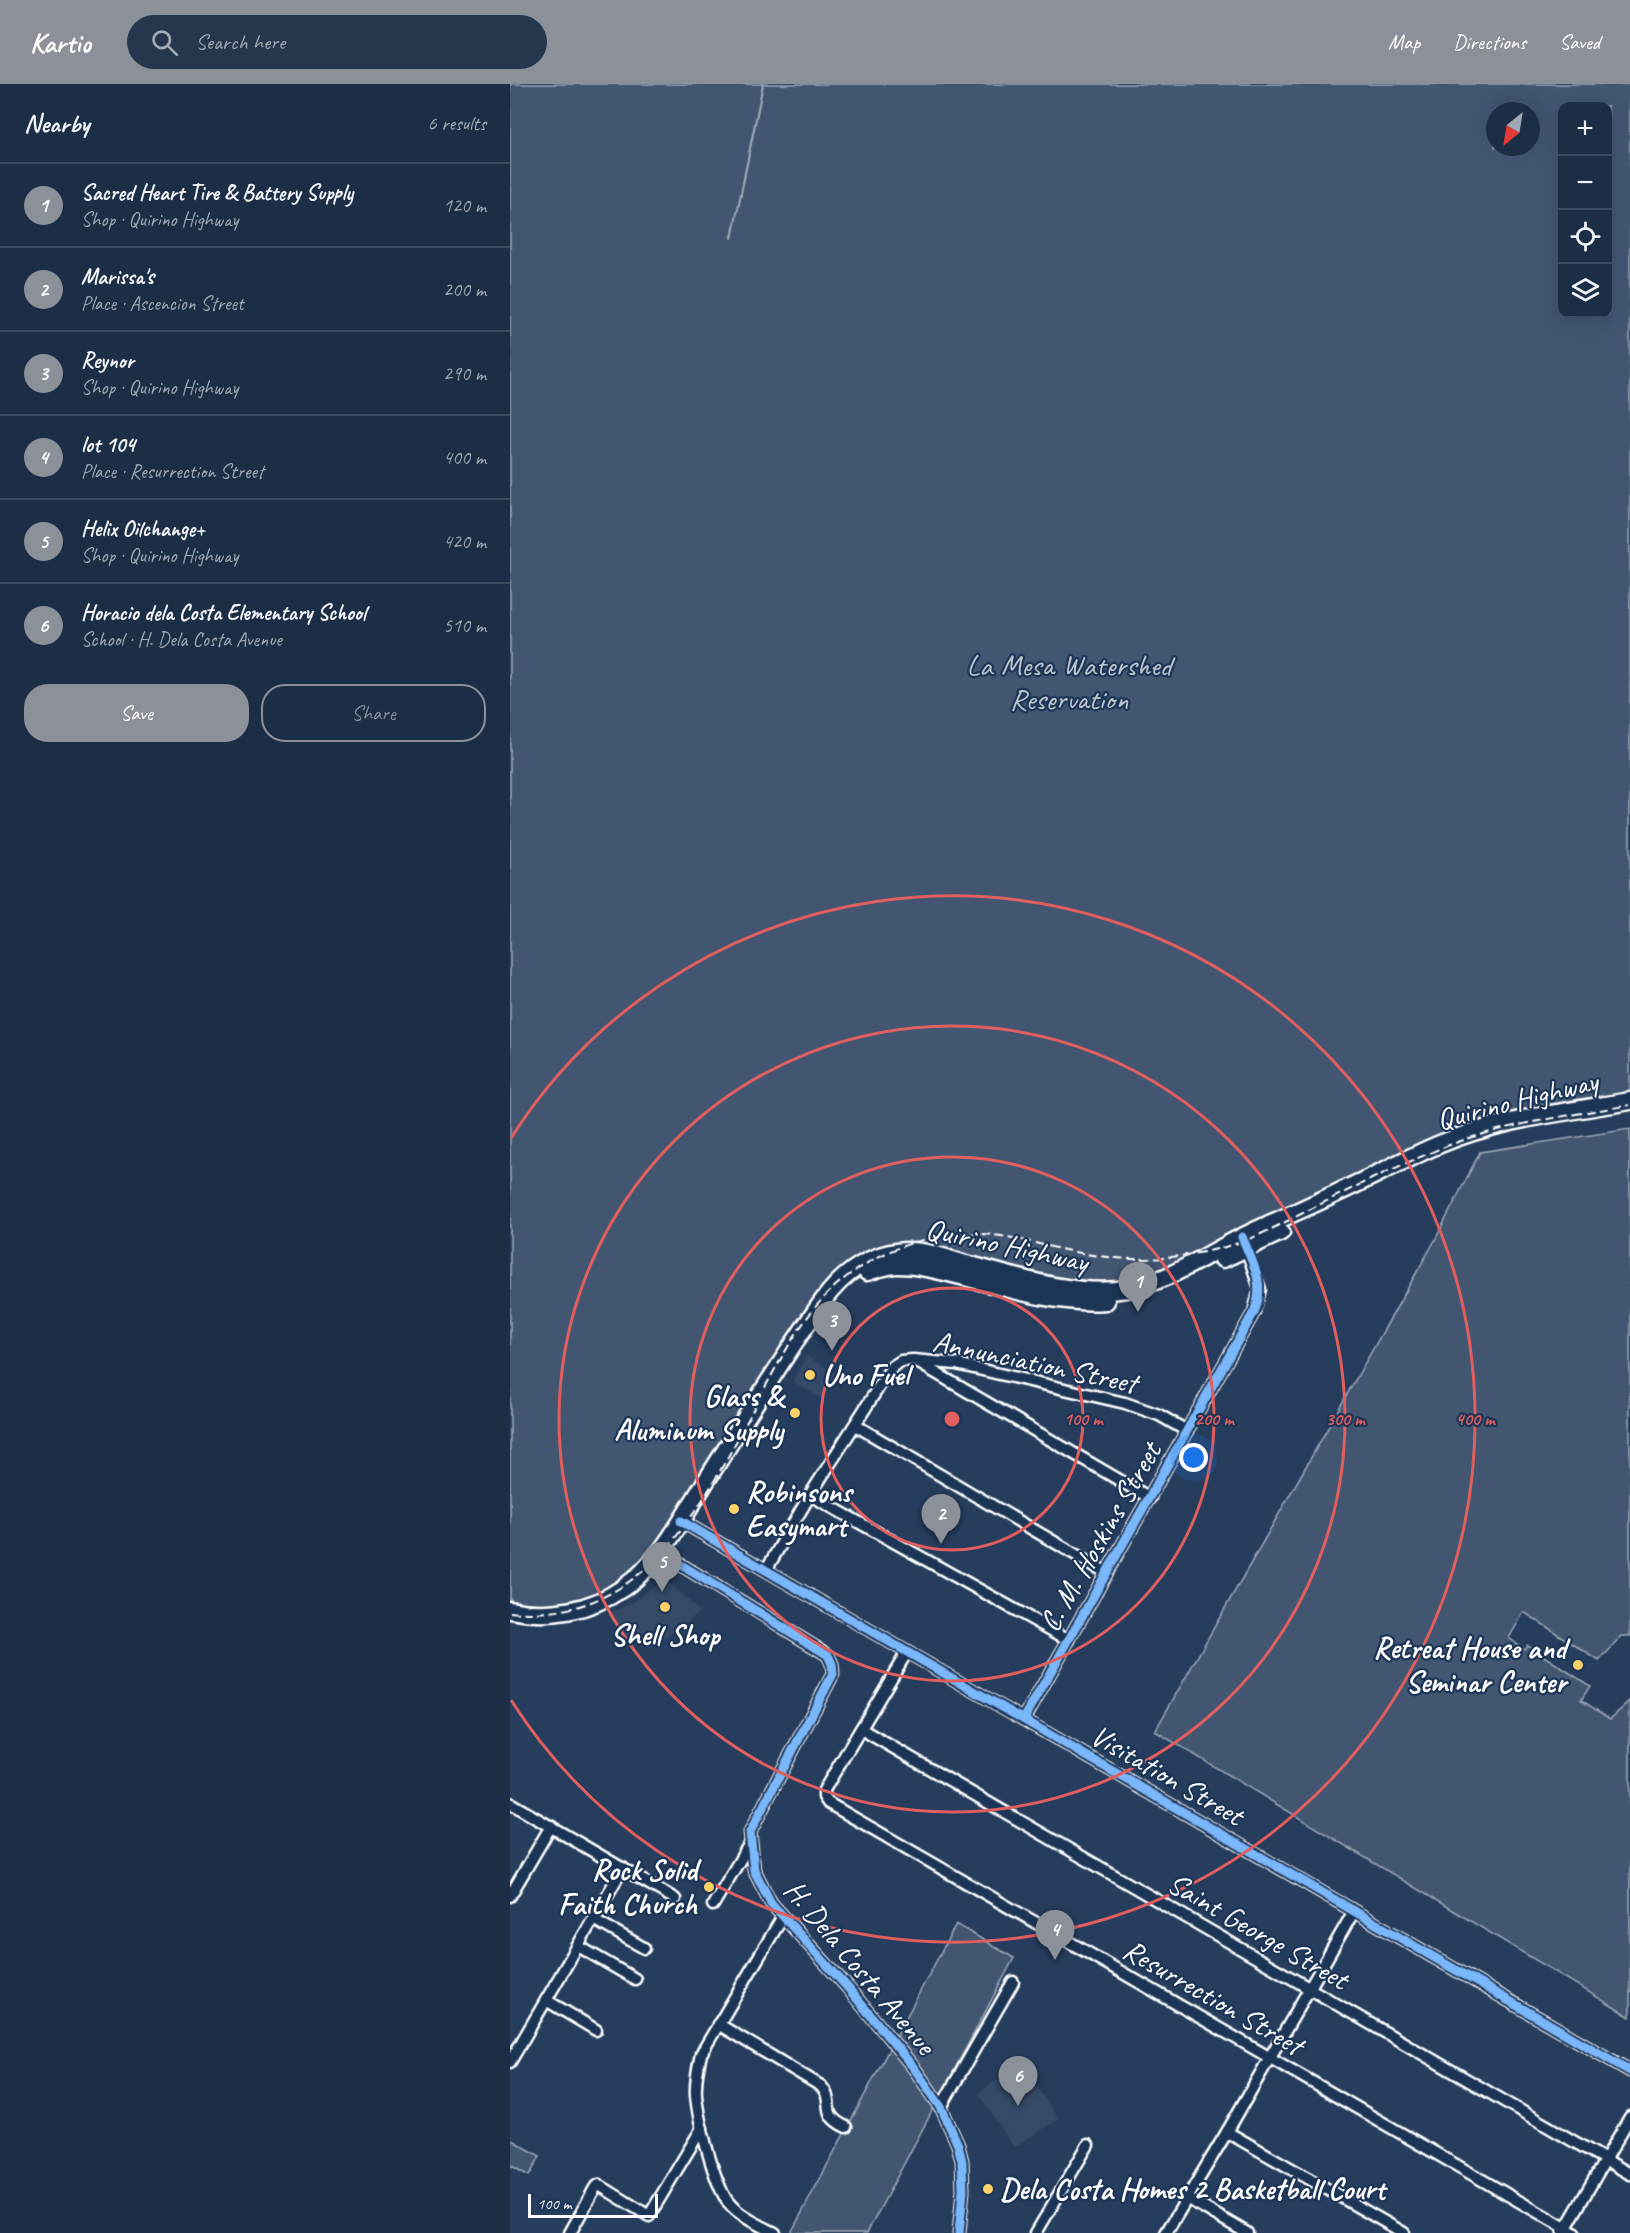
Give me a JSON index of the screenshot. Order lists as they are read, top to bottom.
{
  "streets": {
    "main road": ["Quirino Highway"],
    "street": [
      "Annunciation Street",
      "C. M. Hoskins Street",
      "Visitation Street",
      "Saint George Street",
      "H. Dela Costa Avenue",
      "Resurrection Street"
    ]
  },
  "crossings": [
    ["Quirino Highway", "C. M. Hoskins Street"],
    ["Quirino Highway", "Visitation Street"],
    ["Quirino Highway", "H. Dela Costa Avenue"],
    ["Annunciation Street", "C. M. Hoskins Street"],
    ["Annunciation Street", "Visitation Street"],
    ["C. M. Hoskins Street", "Visitation Street"],
    ["Saint George Street", "Resurrection Street"]
  ],
  "parks": ["La Mesa Watershed Reservation"],
  "places": [
    "Uno Fuel",
    "Glass & Aluminum Supply",
    "Robinsons Easymart",
    "Shell Shop",
    "Retreat House and Seminar Center",
    "Rock Solid Faith Church",
    "Dela Costa Homes 2 Basketball Court"
  ],
  "scale_bar": "100 m",
  "north": "bottom left",
  "page": {
    "header": "Kartio",
    "search": "Search here",
    "nav": ["Map", "Directions", "Saved"],
    "heading": ["Nearby", "6 results"],
    "map_buttons": ["+", "−"],
    "list": [
      {
        "mark": "1",
        "name": "Sacred Heart Tire & Battery Supply",
        "note": "Shop · Quirino Highway",
        "value": "120 m"
      },
      {
        "mark": "2",
        "name": "Marissa's",
        "note": "Place · Ascencion Street",
        "value": "200 m"
      },
      {
        "mark": "3",
        "name": "Reynor",
        "note": "Shop · Quirino Highway",
        "value": "290 m"
      },
      {
        "mark": "4",
        "name": "lot 104",
        "note": "Place · Resurrection Street",
        "value": "400 m"
      },
      {
        "mark": "5",
        "name": "Helix Oilchange+",
        "note": "Shop · Quirino Highway",
        "value": "420 m"
      },
      {
        "mark": "6",
        "name": "Horacio dela Costa Elementary School",
        "note": "School · H. Dela Costa Avenue",
        "value": "510 m"
      }
    ],
    "buttons": ["Save", "Share"],
    "pins": [
      "1",
      "3",
      "2",
      "5",
      "4",
      "6"
    ],
    "scale": "100 m"
  },
  "rings": [
    "100 m",
    "200 m",
    "300 m",
    "400 m"
  ]
}
